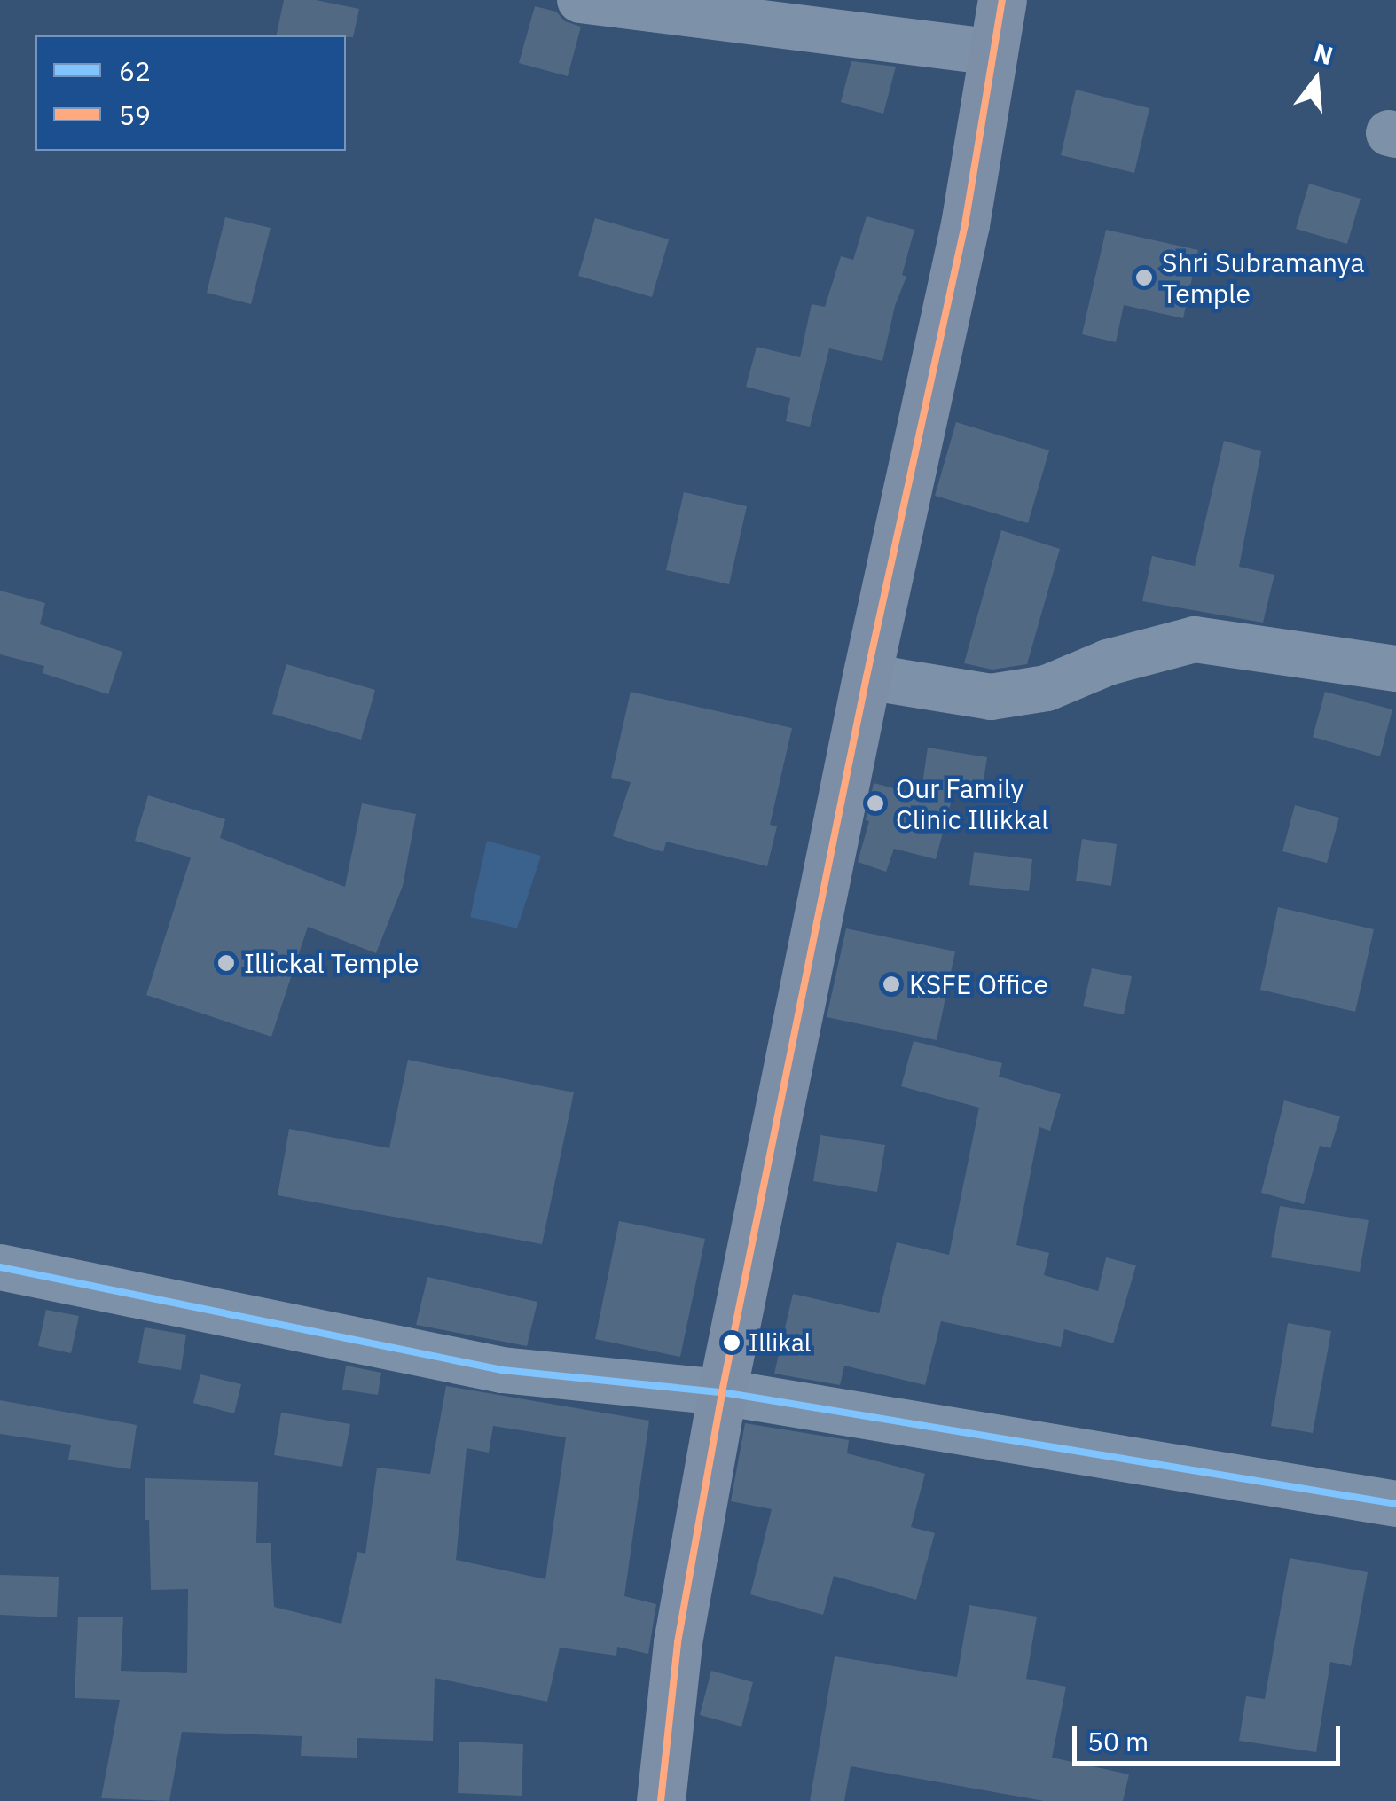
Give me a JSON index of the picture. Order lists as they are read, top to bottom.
{
  "places": [
    "Shri Subramanya Temple",
    "Our Family Clinic Illikkal",
    "Illickal Temple",
    "KSFE Office",
    "Illikal"
  ],
  "lines": ["transit line 59", "transit line 62"],
  "legend": ["62", "59"],
  "scale_bar": "50 m",
  "north": "top"
}
